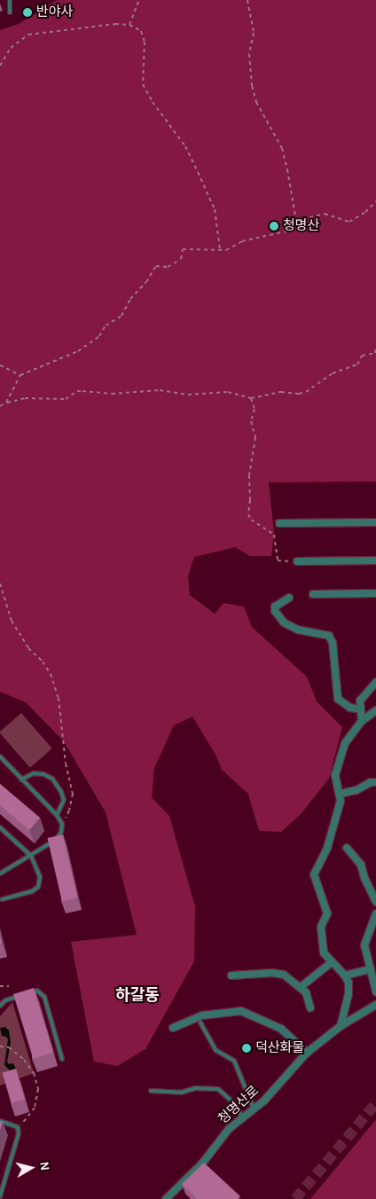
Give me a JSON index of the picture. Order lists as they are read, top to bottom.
{
  "streets": {
    "street": ["청명산로"]
  },
  "districts": ["하갈동"],
  "places": ["반야사", "청명산", "덕산화물"],
  "north": "right"
}
